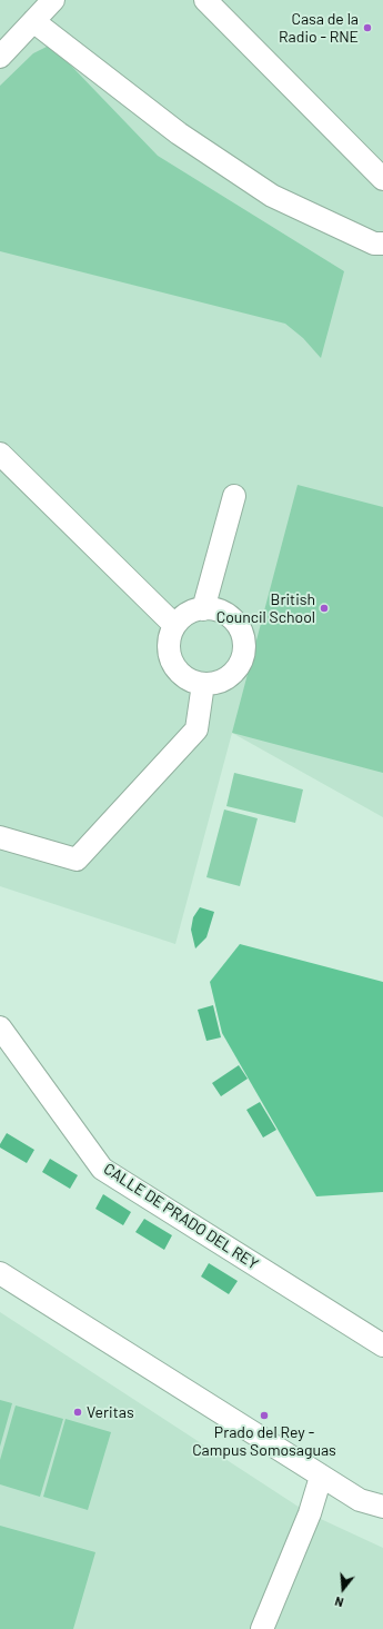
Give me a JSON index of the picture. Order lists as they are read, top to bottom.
{
  "streets": {
    "street": ["CALLE DE PRADO DEL REY"]
  },
  "places": [
    "Casa de la Radio - RNE",
    "British Council School",
    "Veritas",
    "Prado del Rey - Campus Somosaguas"
  ],
  "north": "bottom"
}
